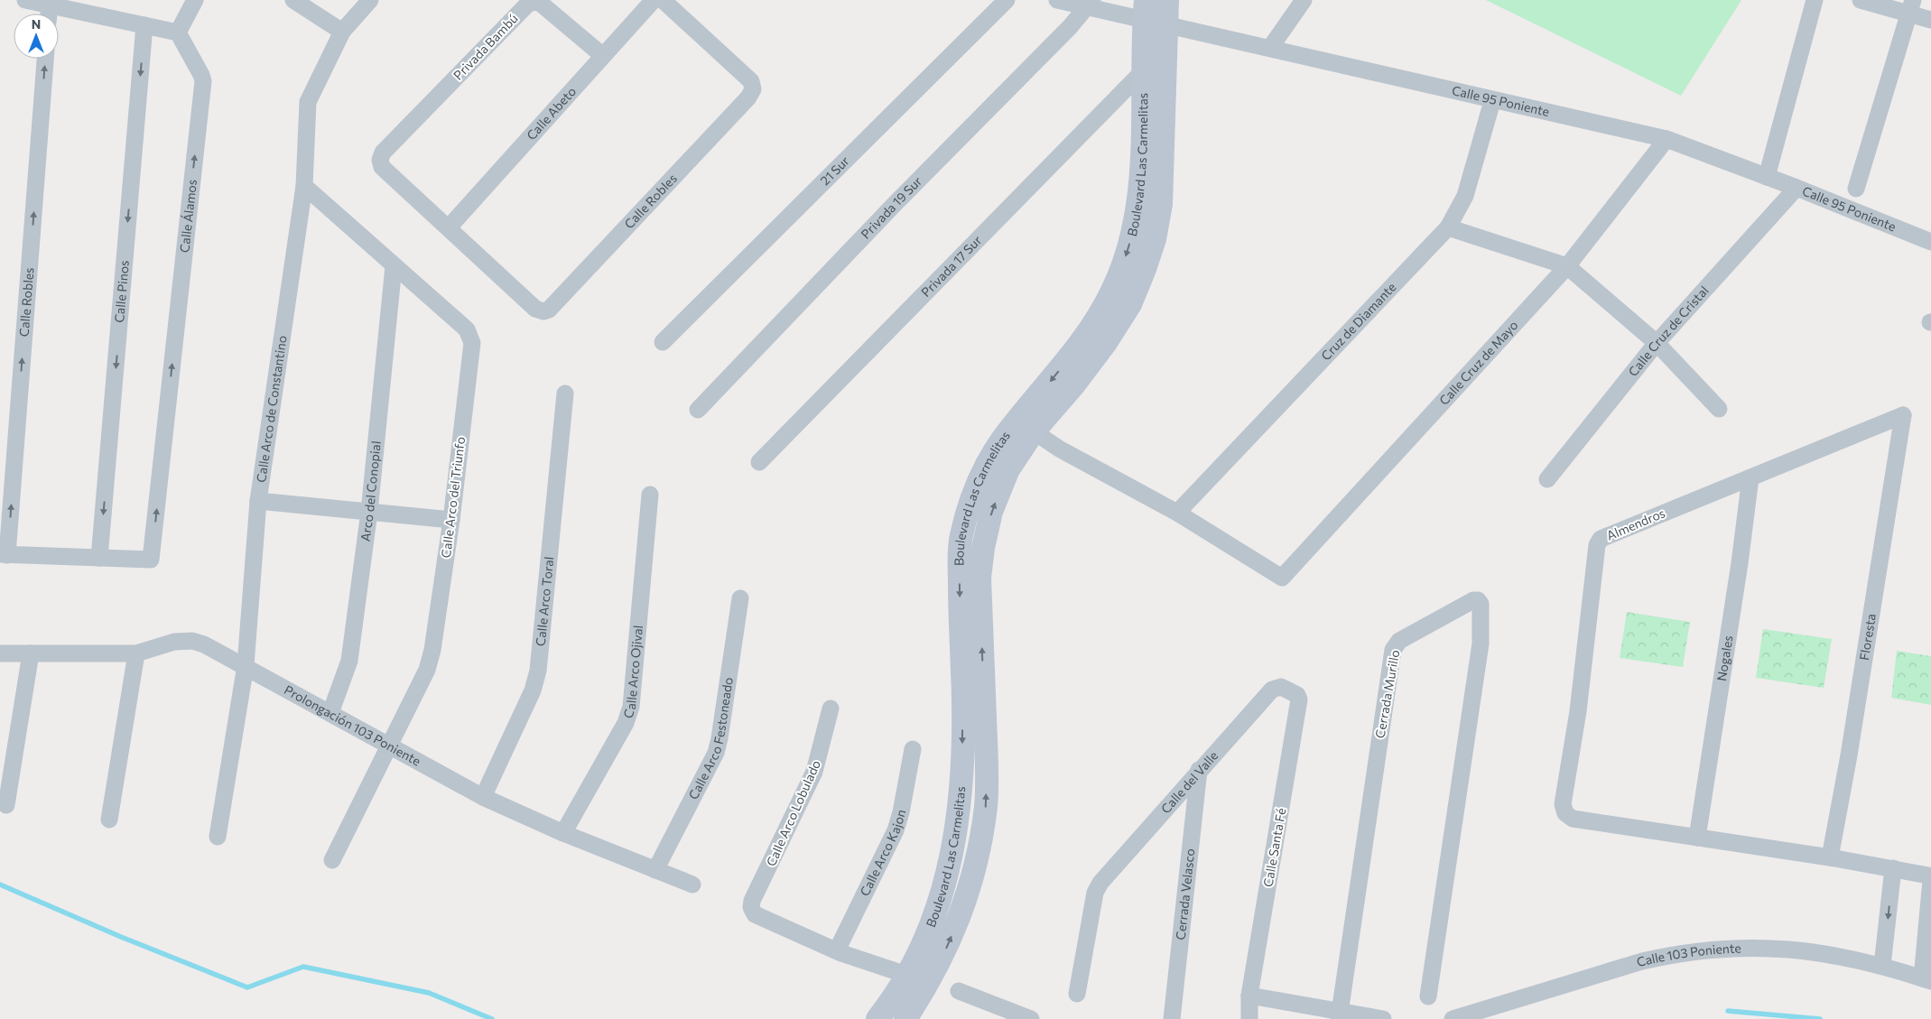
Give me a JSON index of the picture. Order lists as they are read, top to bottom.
{
  "streets": {
    "main road": ["Boulevard Las Carmelitas"],
    "street": [
      "Privada Bambú",
      "Calle 95 Poniente",
      "Calle Abeto",
      "21 Sur",
      "Calle Robles",
      "Privada 19 Sur",
      "Calle Álamos",
      "Privada 17 Sur",
      "Calle Pinos",
      "Cruz de Diamante",
      "Calle Cruz de Cristal",
      "Calle Cruz de Mayo",
      "Calle Arco de Constantino",
      "Arco del Conopial",
      "Calle Arco del Triunfo",
      "Almendros",
      "Calle Arco Toral",
      "Floresta",
      "Nogales",
      "Calle Arco Ojival",
      "Cerrada Murillo",
      "Prolongación 103 Poniente",
      "Calle Arco Festoneado",
      "Calle del Valle",
      "Calle Arco Lobulado",
      "Calle Santa Fé",
      "Calle Arco Kajon",
      "Cerrada Velasco",
      "Calle 103 Poniente"
    ]
  },
  "crossings": [
    ["Privada Bambú", "Calle Abeto"],
    ["Privada Bambú", "Calle Robles"],
    ["Calle 95 Poniente", "Boulevard Las Carmelitas"],
    ["Calle 95 Poniente", "Privada 19 Sur"],
    ["Calle 95 Poniente", "Cruz de Diamante"],
    ["Calle 95 Poniente", "Calle Cruz de Cristal"],
    ["Calle 95 Poniente", "Calle Cruz de Mayo"],
    ["Calle Abeto", "Calle Robles"],
    ["Boulevard Las Carmelitas", "Privada 17 Sur"],
    ["Calle Álamos", "Calle Pinos"],
    ["Cruz de Diamante", "Calle Cruz de Mayo"],
    ["Calle Arco de Constantino", "Calle Arco del Triunfo"],
    ["Calle Arco de Constantino", "Prolongación 103 Poniente"],
    ["Arco del Conopial", "Calle Arco del Triunfo"],
    ["Arco del Conopial", "Prolongación 103 Poniente"],
    ["Calle Arco del Triunfo", "Prolongación 103 Poniente"],
    ["Almendros", "Floresta"],
    ["Almendros", "Nogales"],
    ["Calle Arco Toral", "Prolongación 103 Poniente"],
    ["Calle Arco Ojival", "Prolongación 103 Poniente"],
    ["Prolongación 103 Poniente", "Calle Arco Festoneado"],
    ["Calle del Valle", "Calle Santa Fé"],
    ["Calle del Valle", "Cerrada Velasco"],
    ["Calle Arco Lobulado", "Calle Arco Kajon"]
  ],
  "one_way": ["Calle Robles", "Calle Álamos", "Calle Pinos"],
  "north": "top"
}
